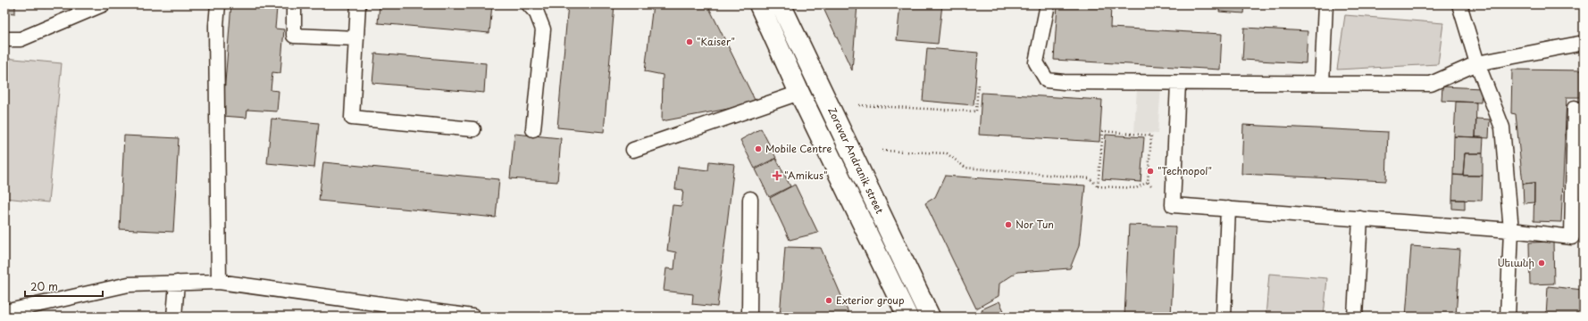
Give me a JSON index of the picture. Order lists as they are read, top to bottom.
{
  "streets": {
    "main road": ["Zoravar Andranik street"]
  },
  "places": {
    "other": [
      "\"Kaiser\"",
      "Mobile Centre",
      "\"Technopol\"",
      "Nor Tun",
      "Սեւանի",
      "Exterior group"
    ],
    "health": ["\"Amikus\""]
  },
  "scale_bar": "20 m"
}
